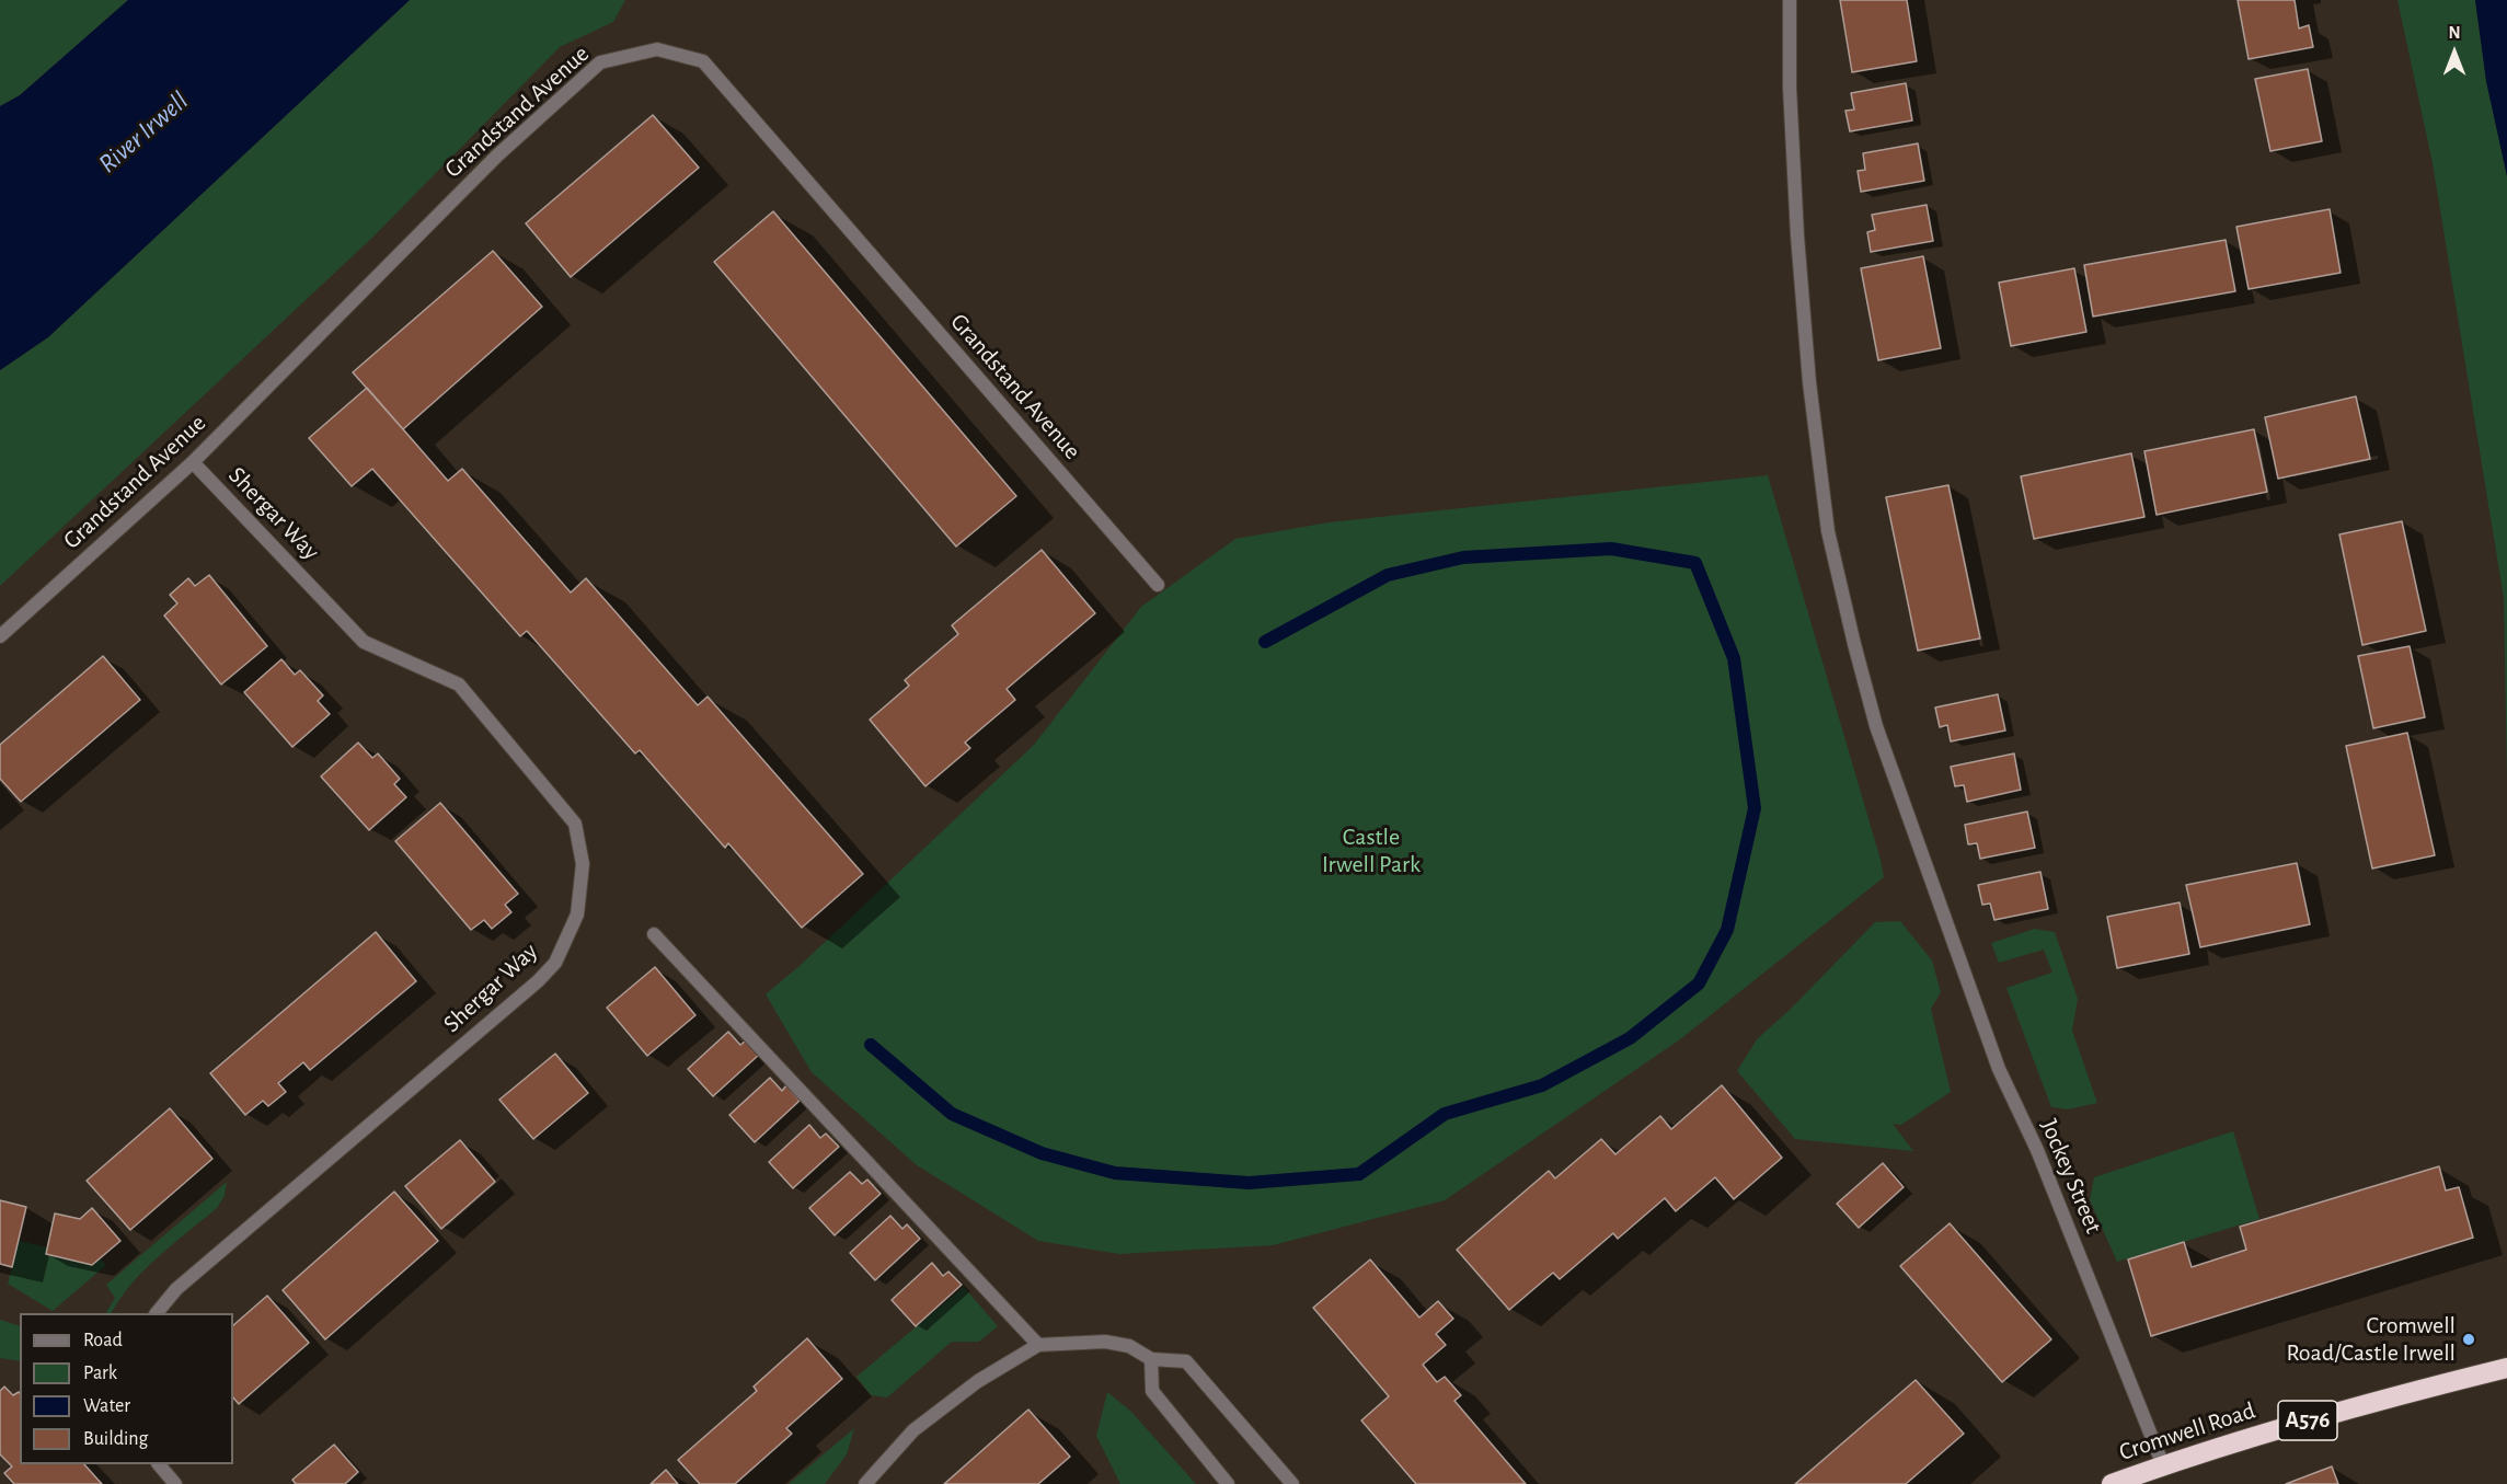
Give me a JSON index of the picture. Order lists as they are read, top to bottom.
{
  "streets": {
    "highway": ["A576", "Cromwell Road"],
    "street": ["Grandstand Avenue", "Shergar Way", "Jockey Street"]
  },
  "crossings": [
    ["Grandstand Avenue", "Shergar Way"],
    ["Jockey Street", "Cromwell Road"]
  ],
  "water": ["River Irwell"],
  "parks": ["Castle Irwell Park"],
  "places": ["Cromwell Road/Castle Irwell"],
  "legend": [
    "Road",
    "Park",
    "Water",
    "Building"
  ],
  "north": "top"
}
